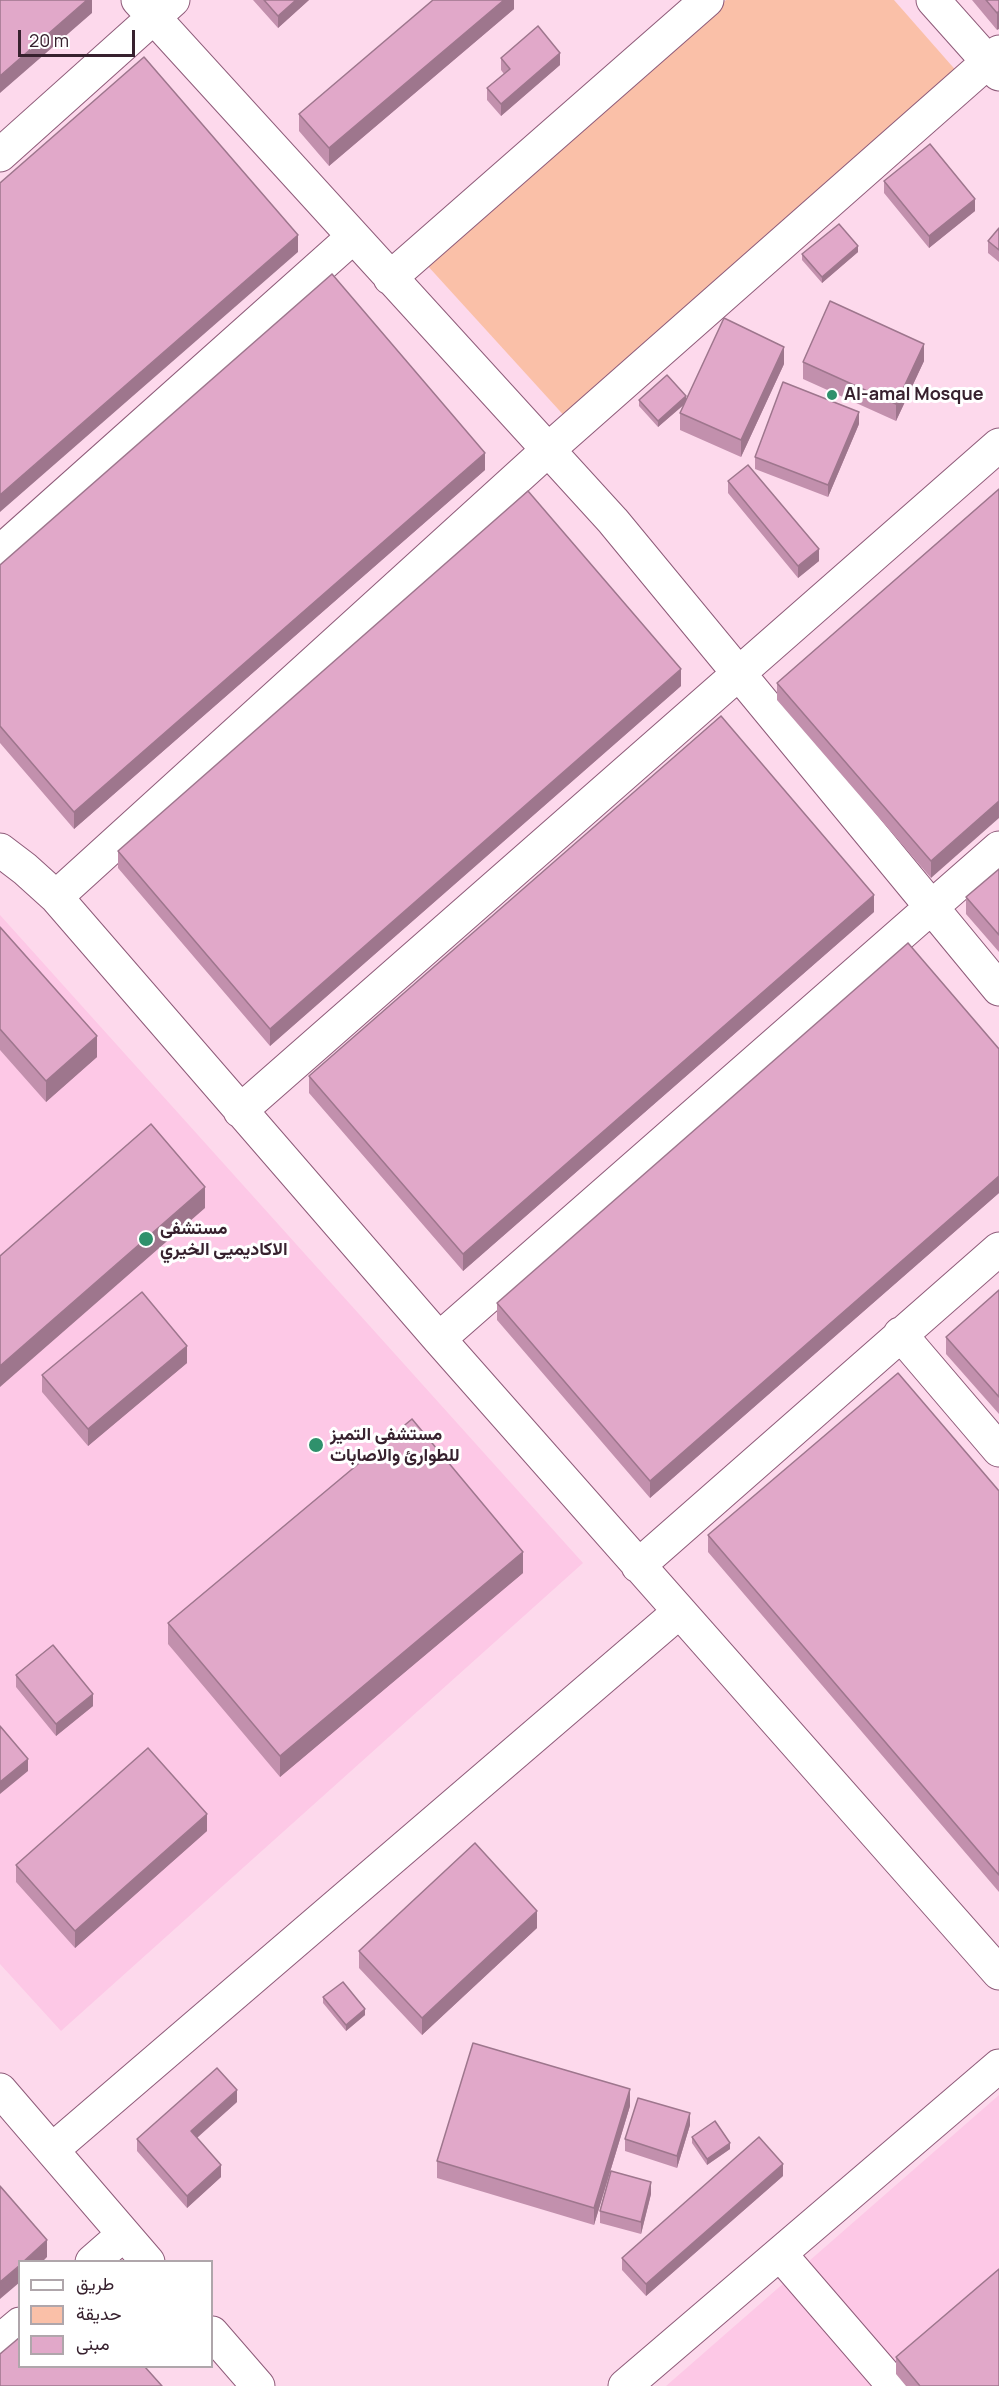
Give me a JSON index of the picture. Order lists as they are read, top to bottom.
{
  "places": ["Al-amal Mosque", "مستشفى الاكاديميى الخيري", "مستشفى التميز للطوارئ والاصابات"],
  "legend": ["طريق", "حديقة", "مبنى"],
  "scale_bar": "20 m"
}
